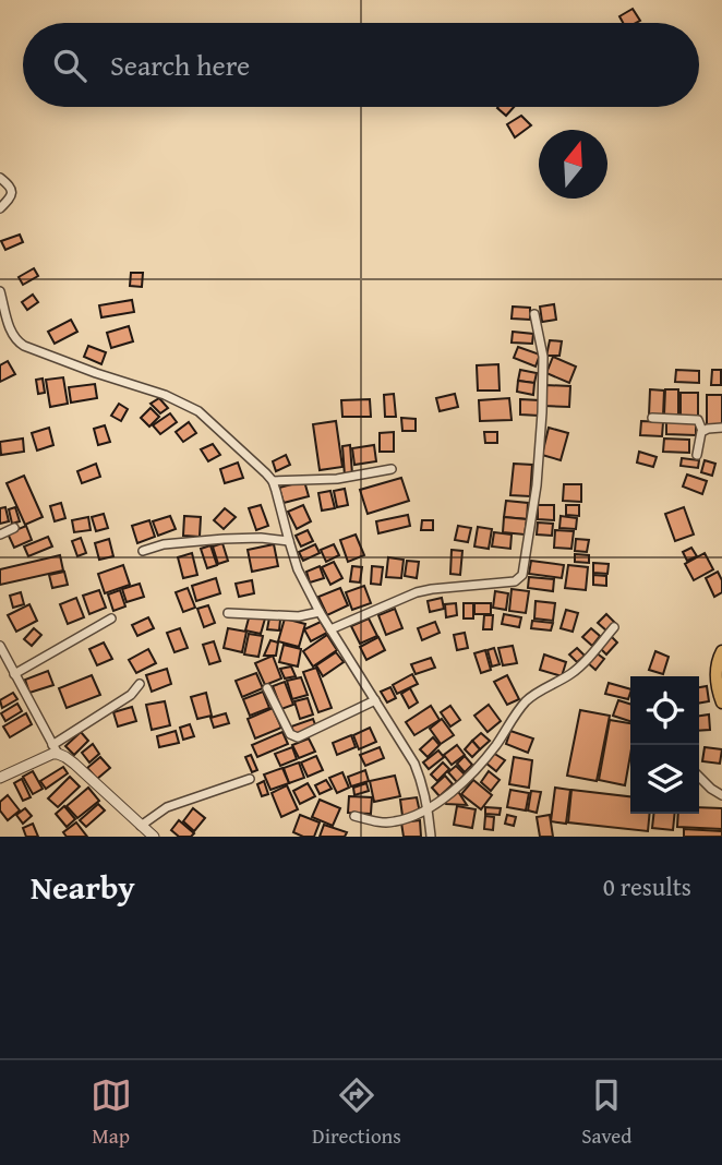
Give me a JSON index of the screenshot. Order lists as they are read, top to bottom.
{
  "north": "top",
  "page": {
    "search": "Search here",
    "heading": ["Nearby", "0 results"],
    "nav": ["Map", "Directions", "Saved"]
  }
}
